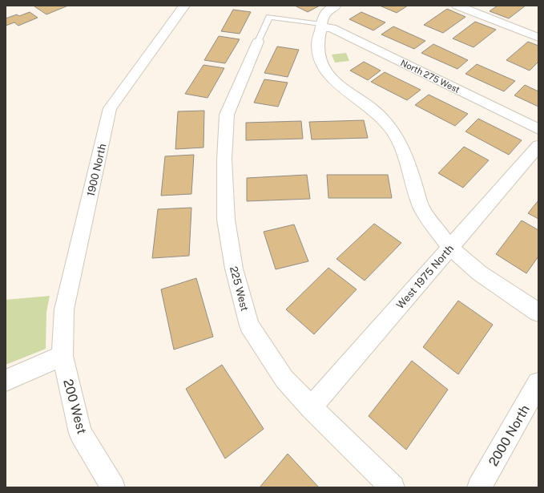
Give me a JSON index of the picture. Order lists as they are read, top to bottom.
{
  "streets": {
    "street": [
      "North 275 West",
      "1900 North",
      "West 1975 North",
      "225 West",
      "200 West",
      "2000 North"
    ]
  },
  "crossings": [
    ["1900 North", "200 West"],
    ["West 1975 North", "225 West"]
  ]
}
